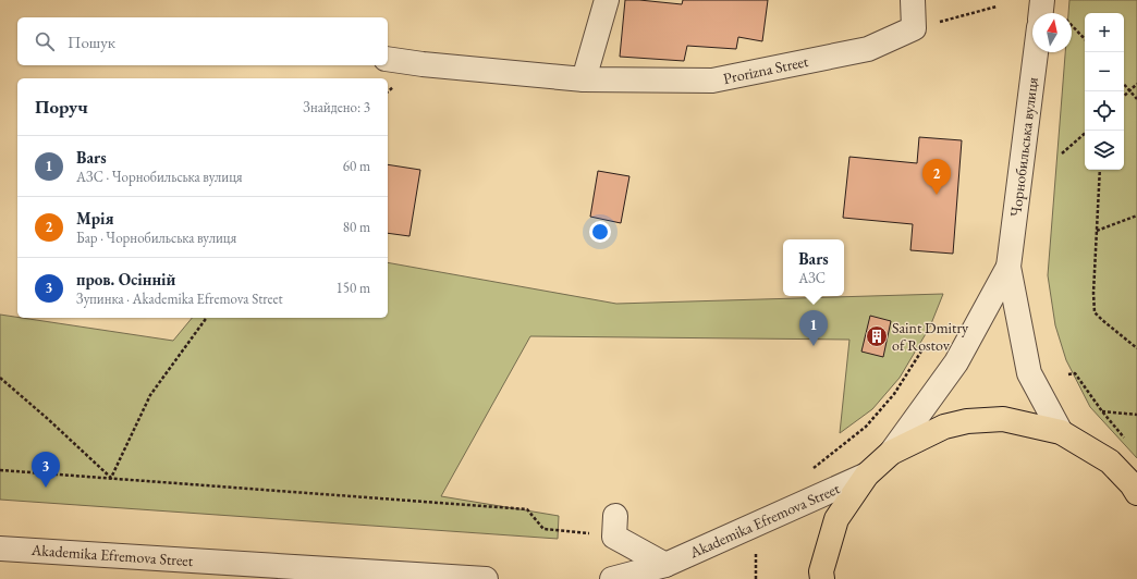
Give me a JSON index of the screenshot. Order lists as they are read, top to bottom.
{
  "streets": {
    "street": ["Prorizna Street", "Чорнобильська вулиця", "Akademika Efremova Street"]
  },
  "places": {
    "building": ["Saint Dmitry of Rostov"]
  },
  "north": "top",
  "page": {
    "map_buttons": ["+", "−"],
    "search": "Пошук",
    "heading": ["Поруч", "Знайдено: 3"],
    "list": [
      {
        "mark": "1",
        "name": "Bars",
        "note": "АЗС · Чорнобильська вулиця",
        "value": "60 m"
      },
      {
        "mark": "2",
        "name": "Мрія",
        "note": "Бар · Чорнобильська вулиця",
        "value": "80 m"
      },
      {
        "mark": "3",
        "name": "пров. Осінній",
        "note": "Зупинка · Akademika Efremova Street",
        "value": "150 m"
      }
    ],
    "pins": ["2", "1", "3"],
    "popup": ["Bars", "АЗС"]
  }
}
